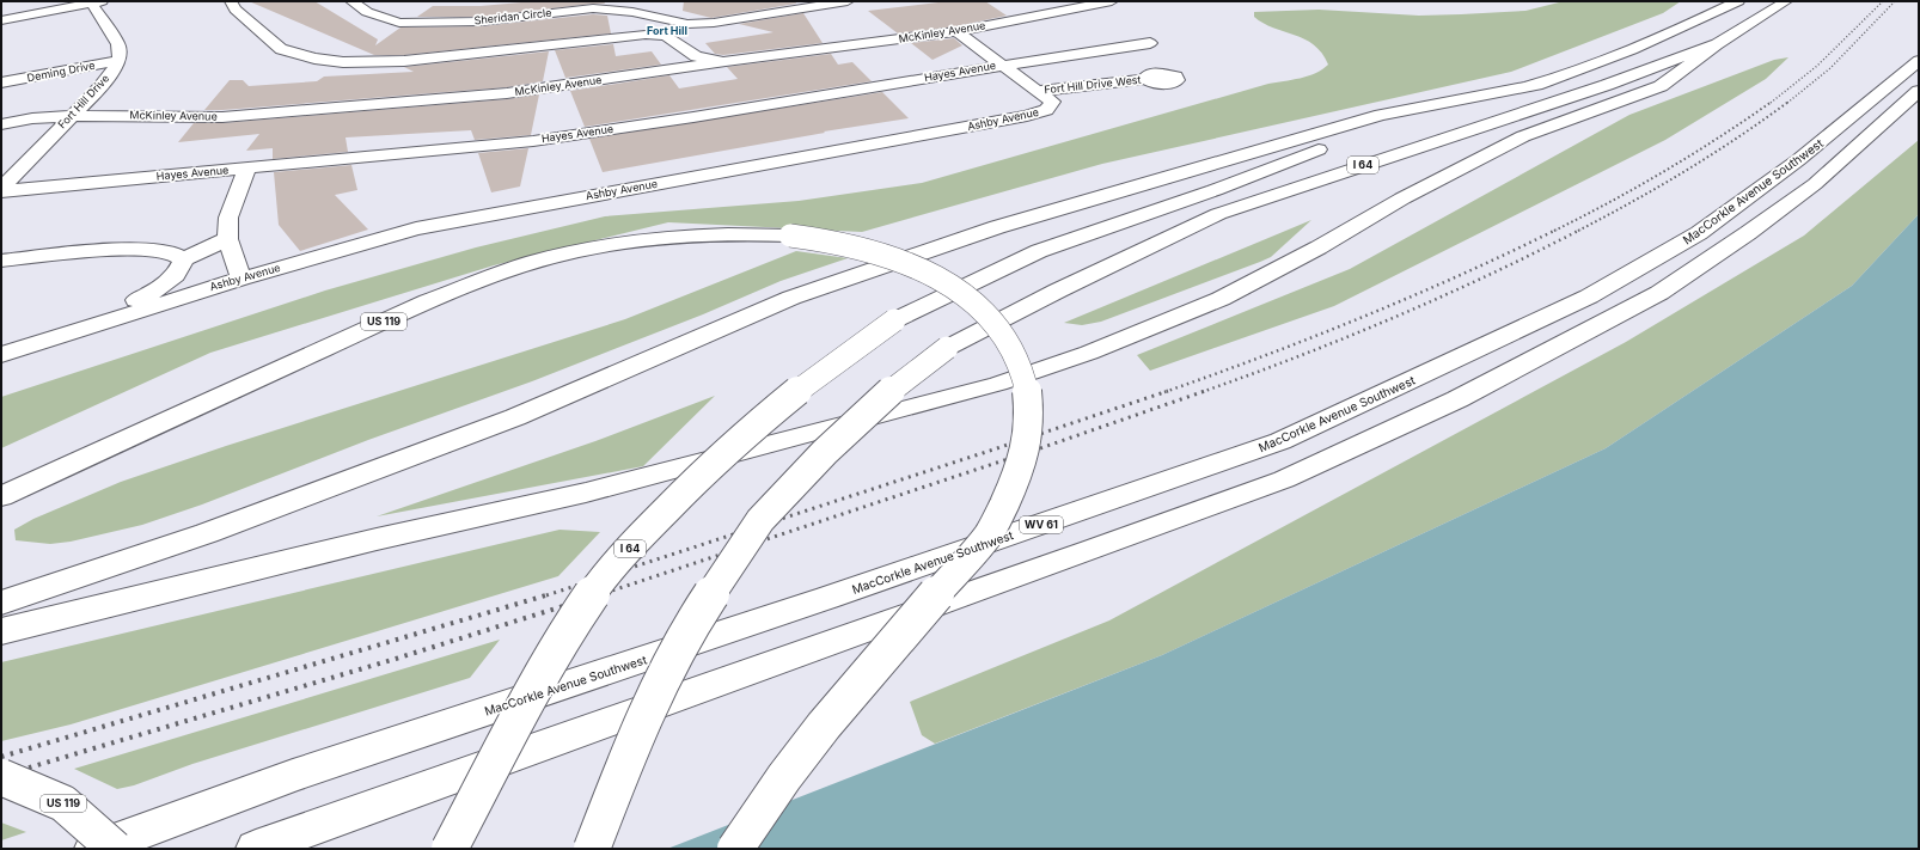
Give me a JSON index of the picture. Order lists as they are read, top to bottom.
{
  "streets": {
    "main road": [
      "Sheridan Circle",
      "McKinley Avenue",
      "Deming Drive",
      "Hayes Avenue",
      "Fort Hill Drive West",
      "Fort Hill Drive",
      "Ashby Avenue",
      "I 64",
      "MacCorkle Avenue Southwest",
      "US 119",
      "WV 61"
    ]
  },
  "crossings": [
    ["McKinley Avenue", "Fort Hill Drive"],
    ["McKinley Avenue", "Ashby Avenue"],
    ["Deming Drive", "Fort Hill Drive"],
    ["Hayes Avenue", "Fort Hill Drive"],
    ["Hayes Avenue", "Ashby Avenue"],
    ["Fort Hill Drive West", "Ashby Avenue"]
  ],
  "districts": ["Fort Hill"]
}
